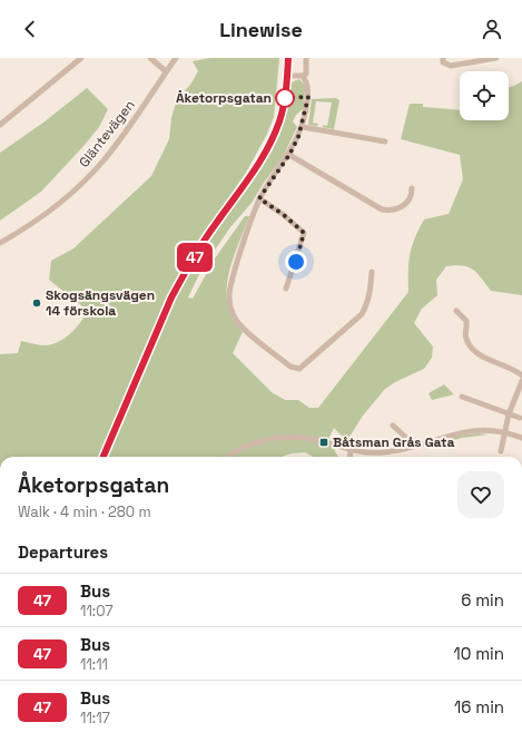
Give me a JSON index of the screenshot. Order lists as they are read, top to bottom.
{
  "streets": {
    "street": ["Gläntevägen"]
  },
  "places": {
    "other": ["Åketorpsgatan", "Skogsängsvägen 14 förskola"],
    "transit": ["Båtsman Grås Gata"]
  },
  "lines": ["bus line 47"],
  "page": {
    "header": "Linewise",
    "on_map": "47",
    "heading": [
      ["Åketorpsgatan", "Walk · 4 min · 280 m"],
      "Departures"
    ],
    "list": [
      {
        "mark": "47",
        "name": "Bus",
        "note": "11:07",
        "value": "6 min"
      },
      {
        "mark": "47",
        "name": "Bus",
        "note": "11:11",
        "value": "10 min"
      },
      {
        "mark": "47",
        "name": "Bus",
        "note": "11:17",
        "value": "16 min"
      }
    ]
  }
}
